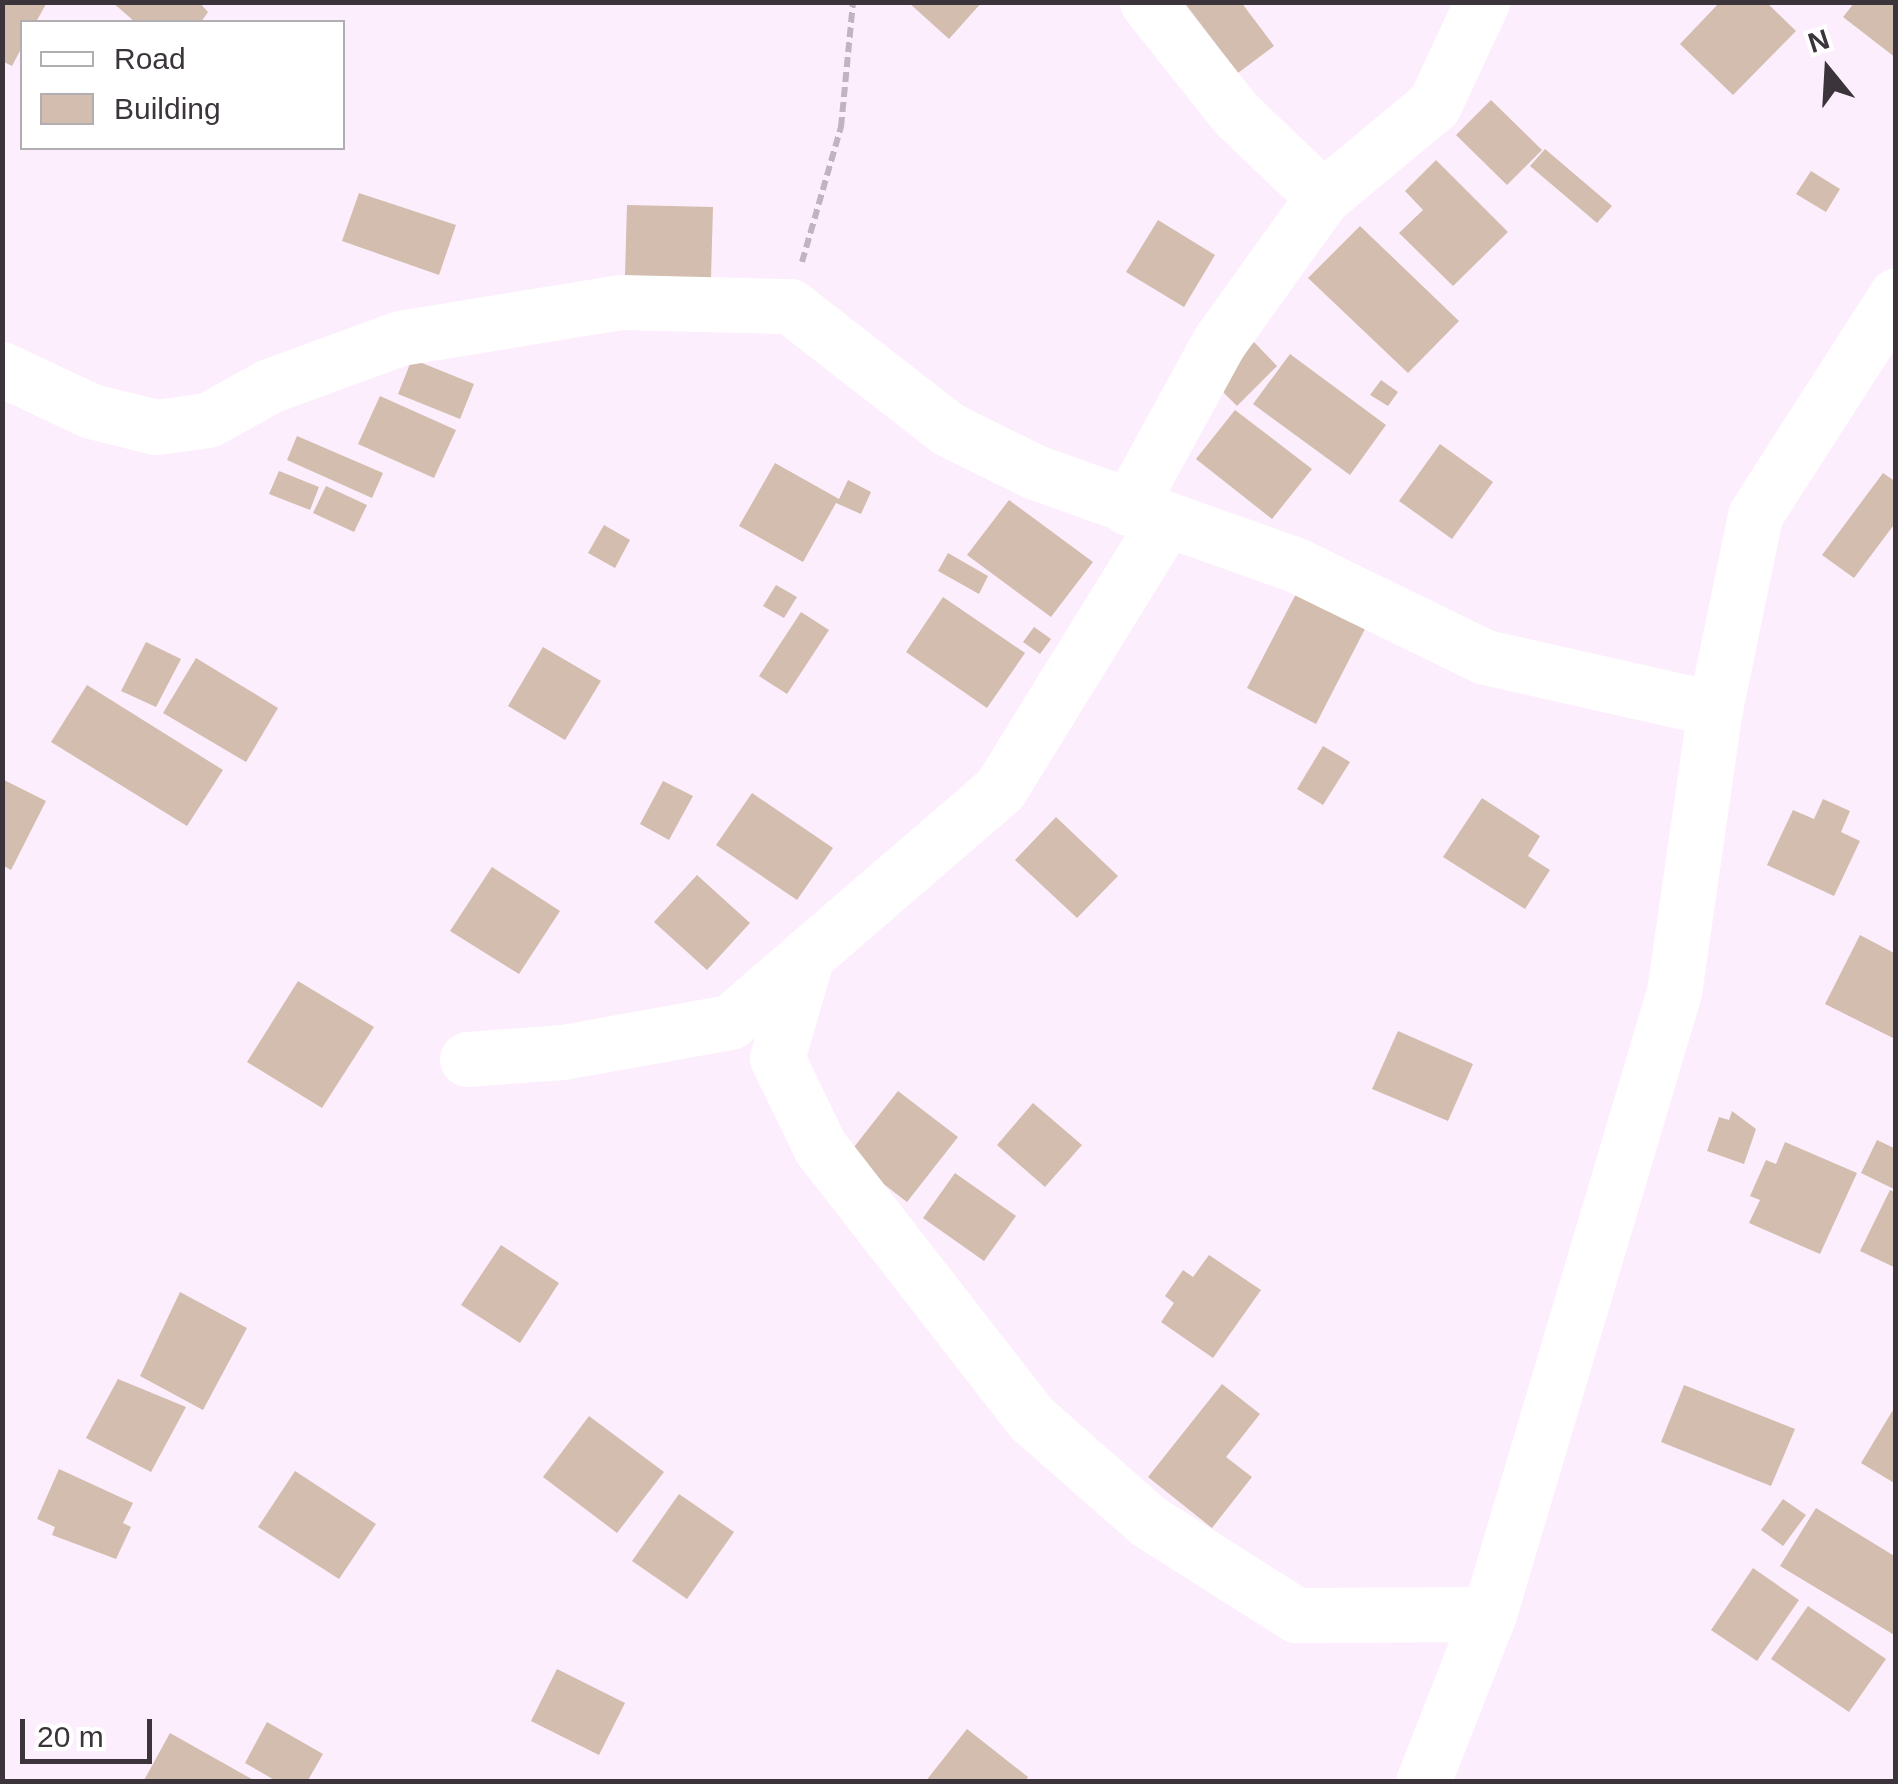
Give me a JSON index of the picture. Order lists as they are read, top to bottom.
{
  "legend": ["Road", "Building"],
  "scale_bar": "20 m",
  "north": "top"
}
